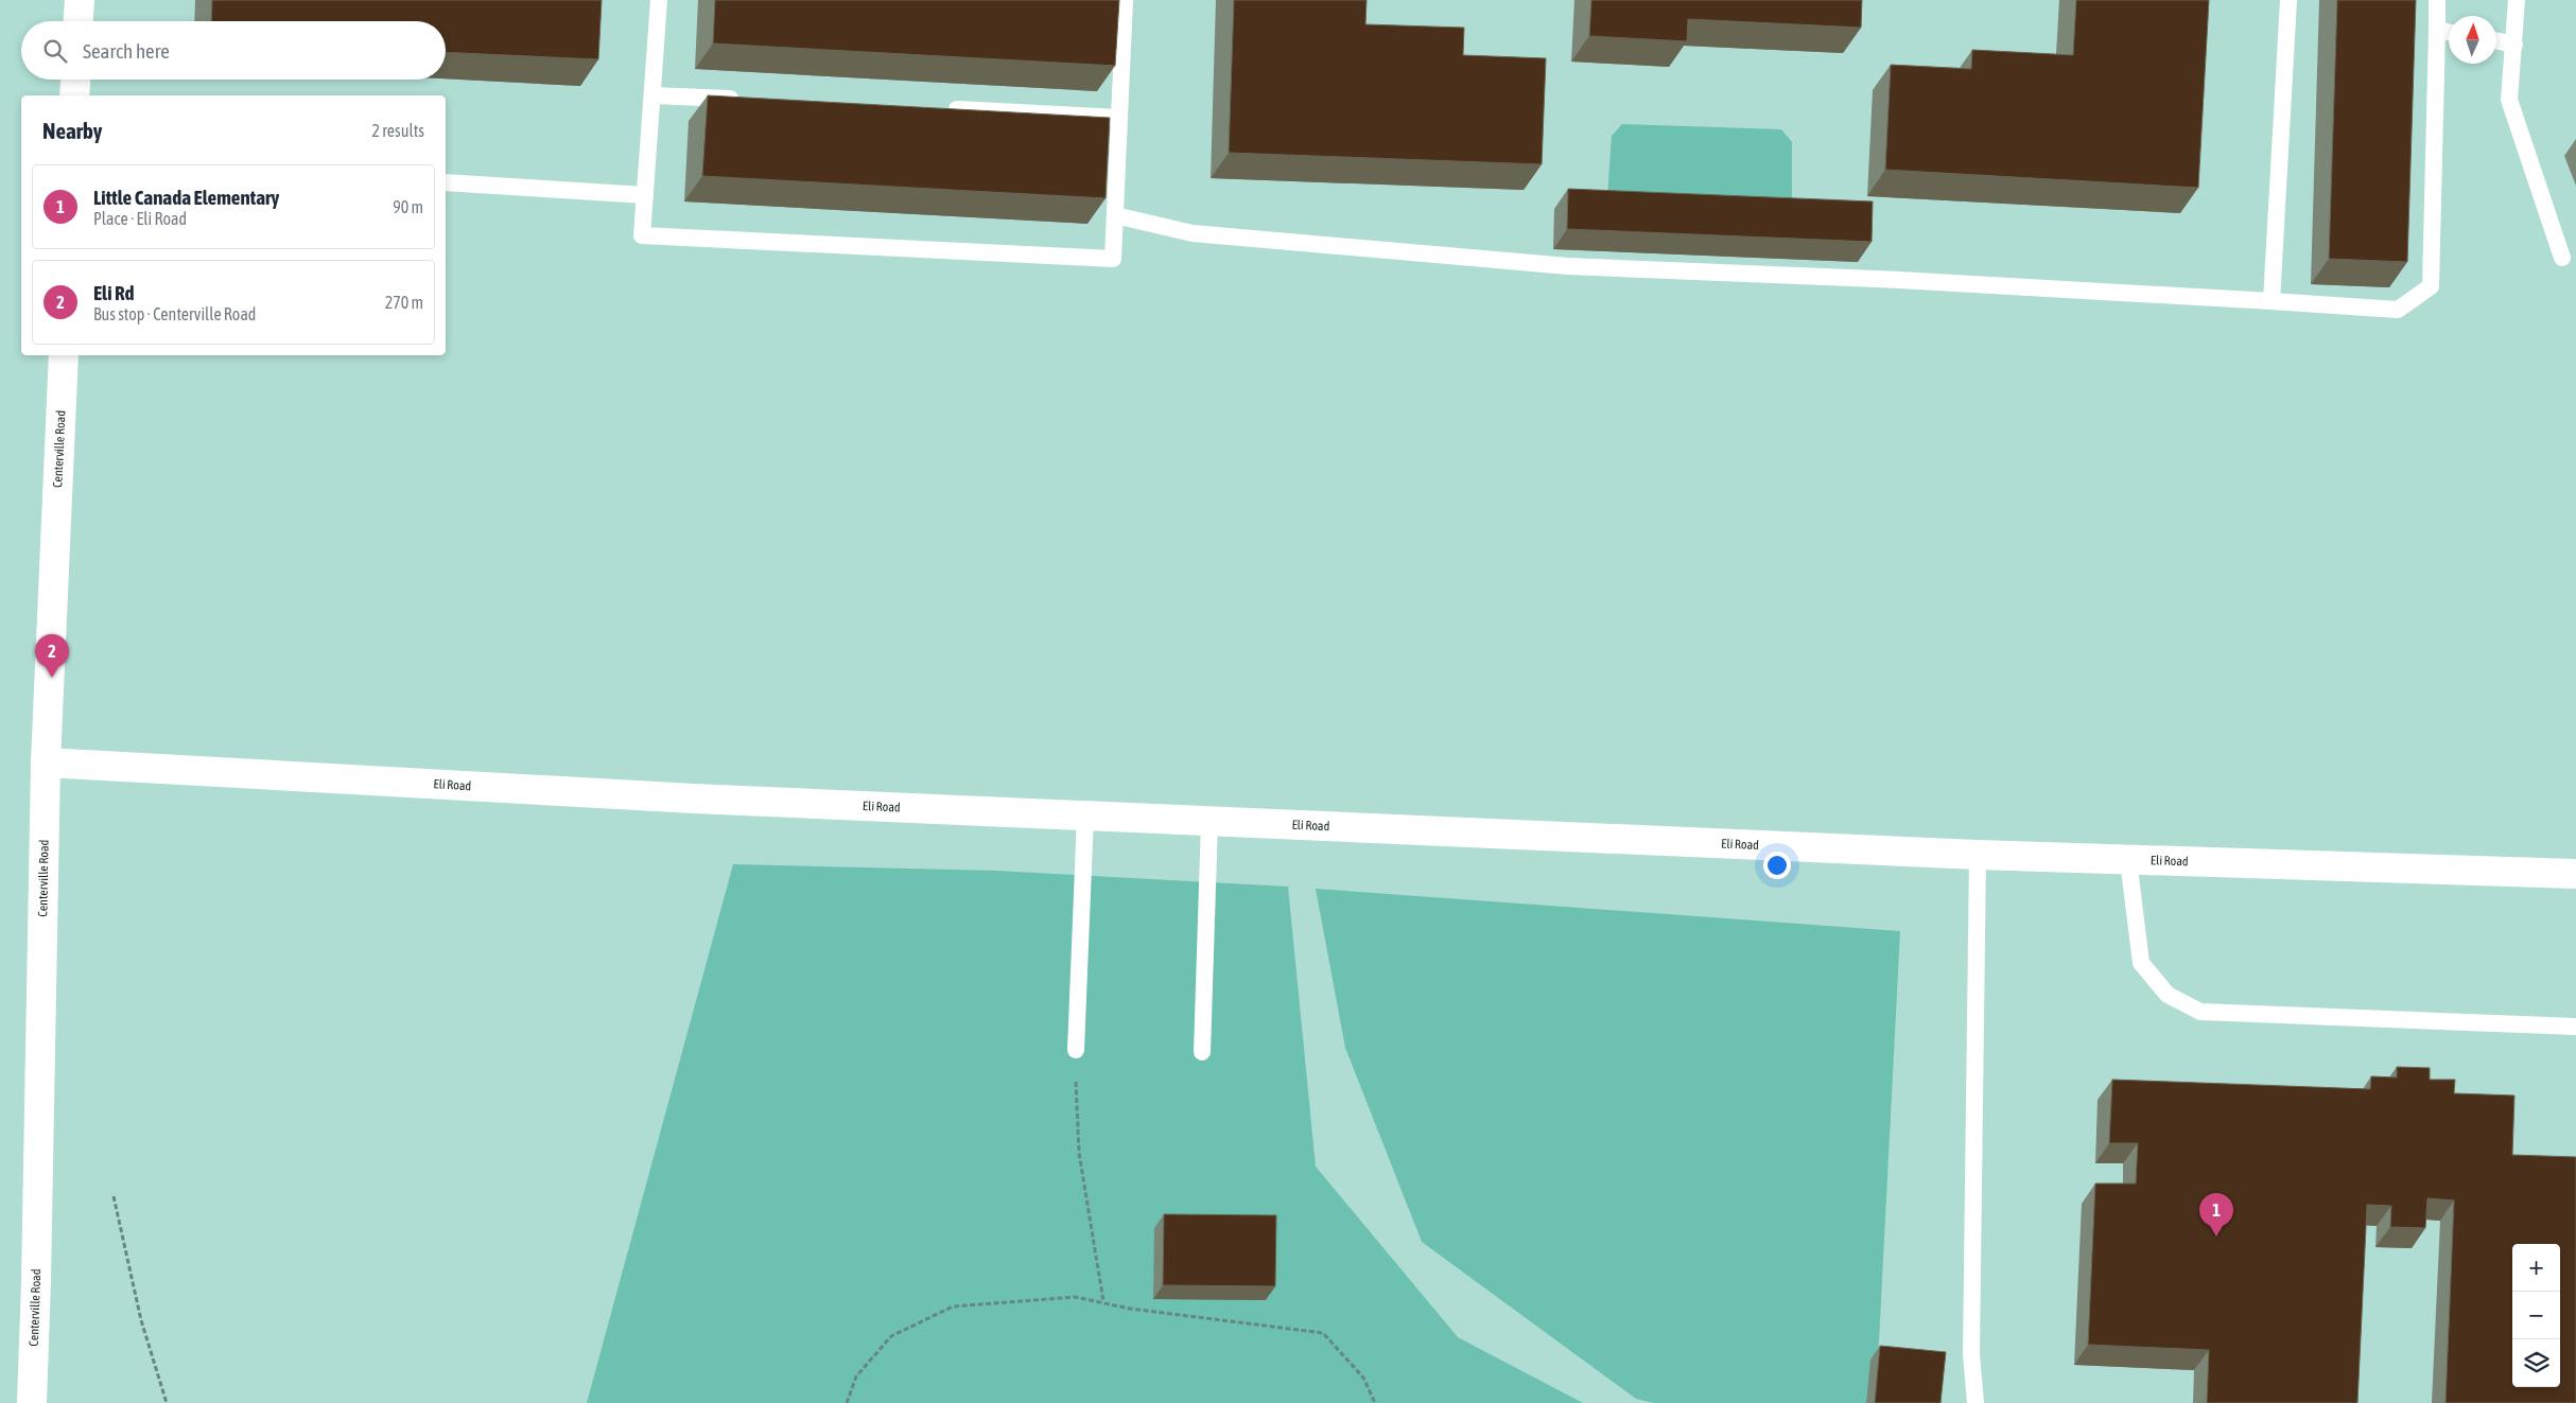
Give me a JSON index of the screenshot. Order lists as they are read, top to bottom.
{
  "streets": {
    "street": ["Centerville Road", "Eli Road"]
  },
  "crossings": [
    ["Centerville Road", "Eli Road"]
  ],
  "north": "top",
  "page": {
    "search": "Search here",
    "heading": ["Nearby", "2 results"],
    "list": [
      {
        "mark": "1",
        "name": "Little Canada Elementary",
        "note": "Place · Eli Road",
        "value": "90 m"
      },
      {
        "mark": "2",
        "name": "Eli Rd",
        "note": "Bus stop · Centerville Road",
        "value": "270 m"
      }
    ],
    "pins": ["2", "1"],
    "map_buttons": ["+", "−"]
  }
}
